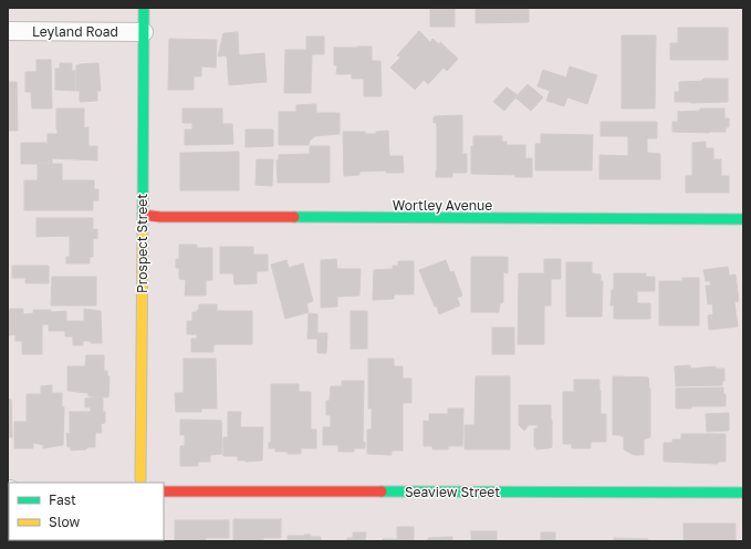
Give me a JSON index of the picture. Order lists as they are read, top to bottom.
{
  "streets": {
    "street": [
      "Leyland Road",
      "Wortley Avenue",
      "Prospect Street",
      "Seaview Street"
    ]
  },
  "crossings": [
    ["Leyland Road", "Prospect Street"],
    ["Wortley Avenue", "Prospect Street"]
  ],
  "legend": ["Fast", "Slow"]
}
